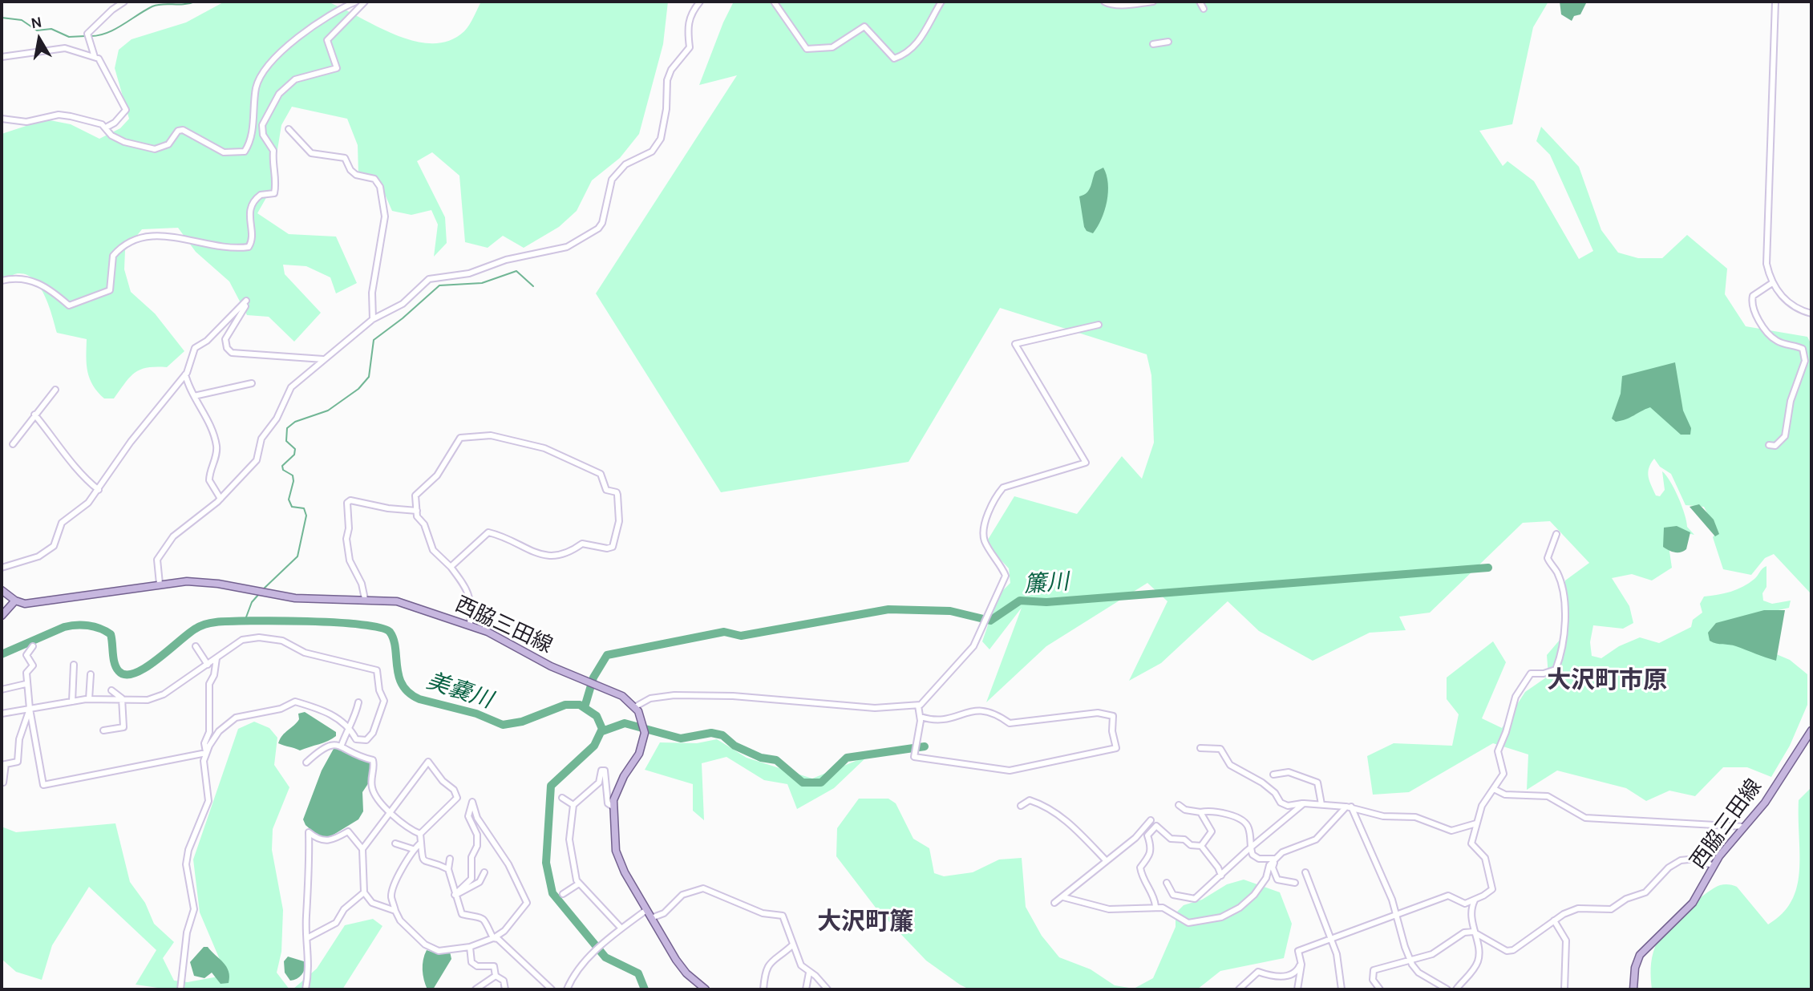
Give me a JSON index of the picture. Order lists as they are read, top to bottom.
{
  "streets": {
    "main road": ["西脇三田線"]
  },
  "districts": ["大沢町市原", "大沢町簾"],
  "water": ["簾川", "美嚢川"],
  "north": "top"
}
